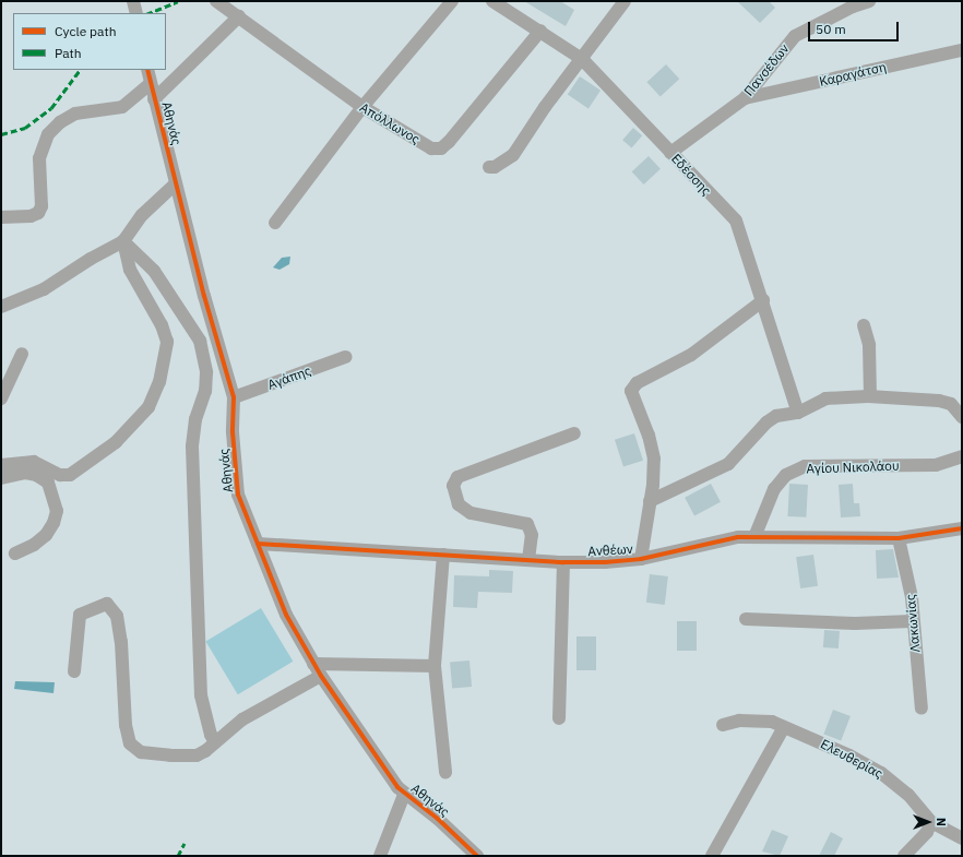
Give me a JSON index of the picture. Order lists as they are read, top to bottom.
{
  "streets": {
    "street": [
      "Πανσέδων",
      "Καραγάτση",
      "Αθηνάς",
      "Απόλλωνος",
      "Εδέσσης",
      "Αγάπης",
      "Αγίου Νικολάου",
      "Ανθέων",
      "Λακωνίας",
      "Ελευθερίας"
    ]
  },
  "crossings": [
    ["Πανσέδων", "Καραγάτση"],
    ["Πανσέδων", "Εδέσσης"],
    ["Αθηνάς", "Αγάπης"],
    ["Αθηνάς", "Ανθέων"],
    ["Απόλλωνος", "Εδέσσης"],
    ["Αγίου Νικολάου", "Ανθέων"],
    ["Ανθέων", "Λακωνίας"]
  ],
  "legend": ["Cycle path", "Path"],
  "scale_bar": "50 m",
  "north": "right"
}
